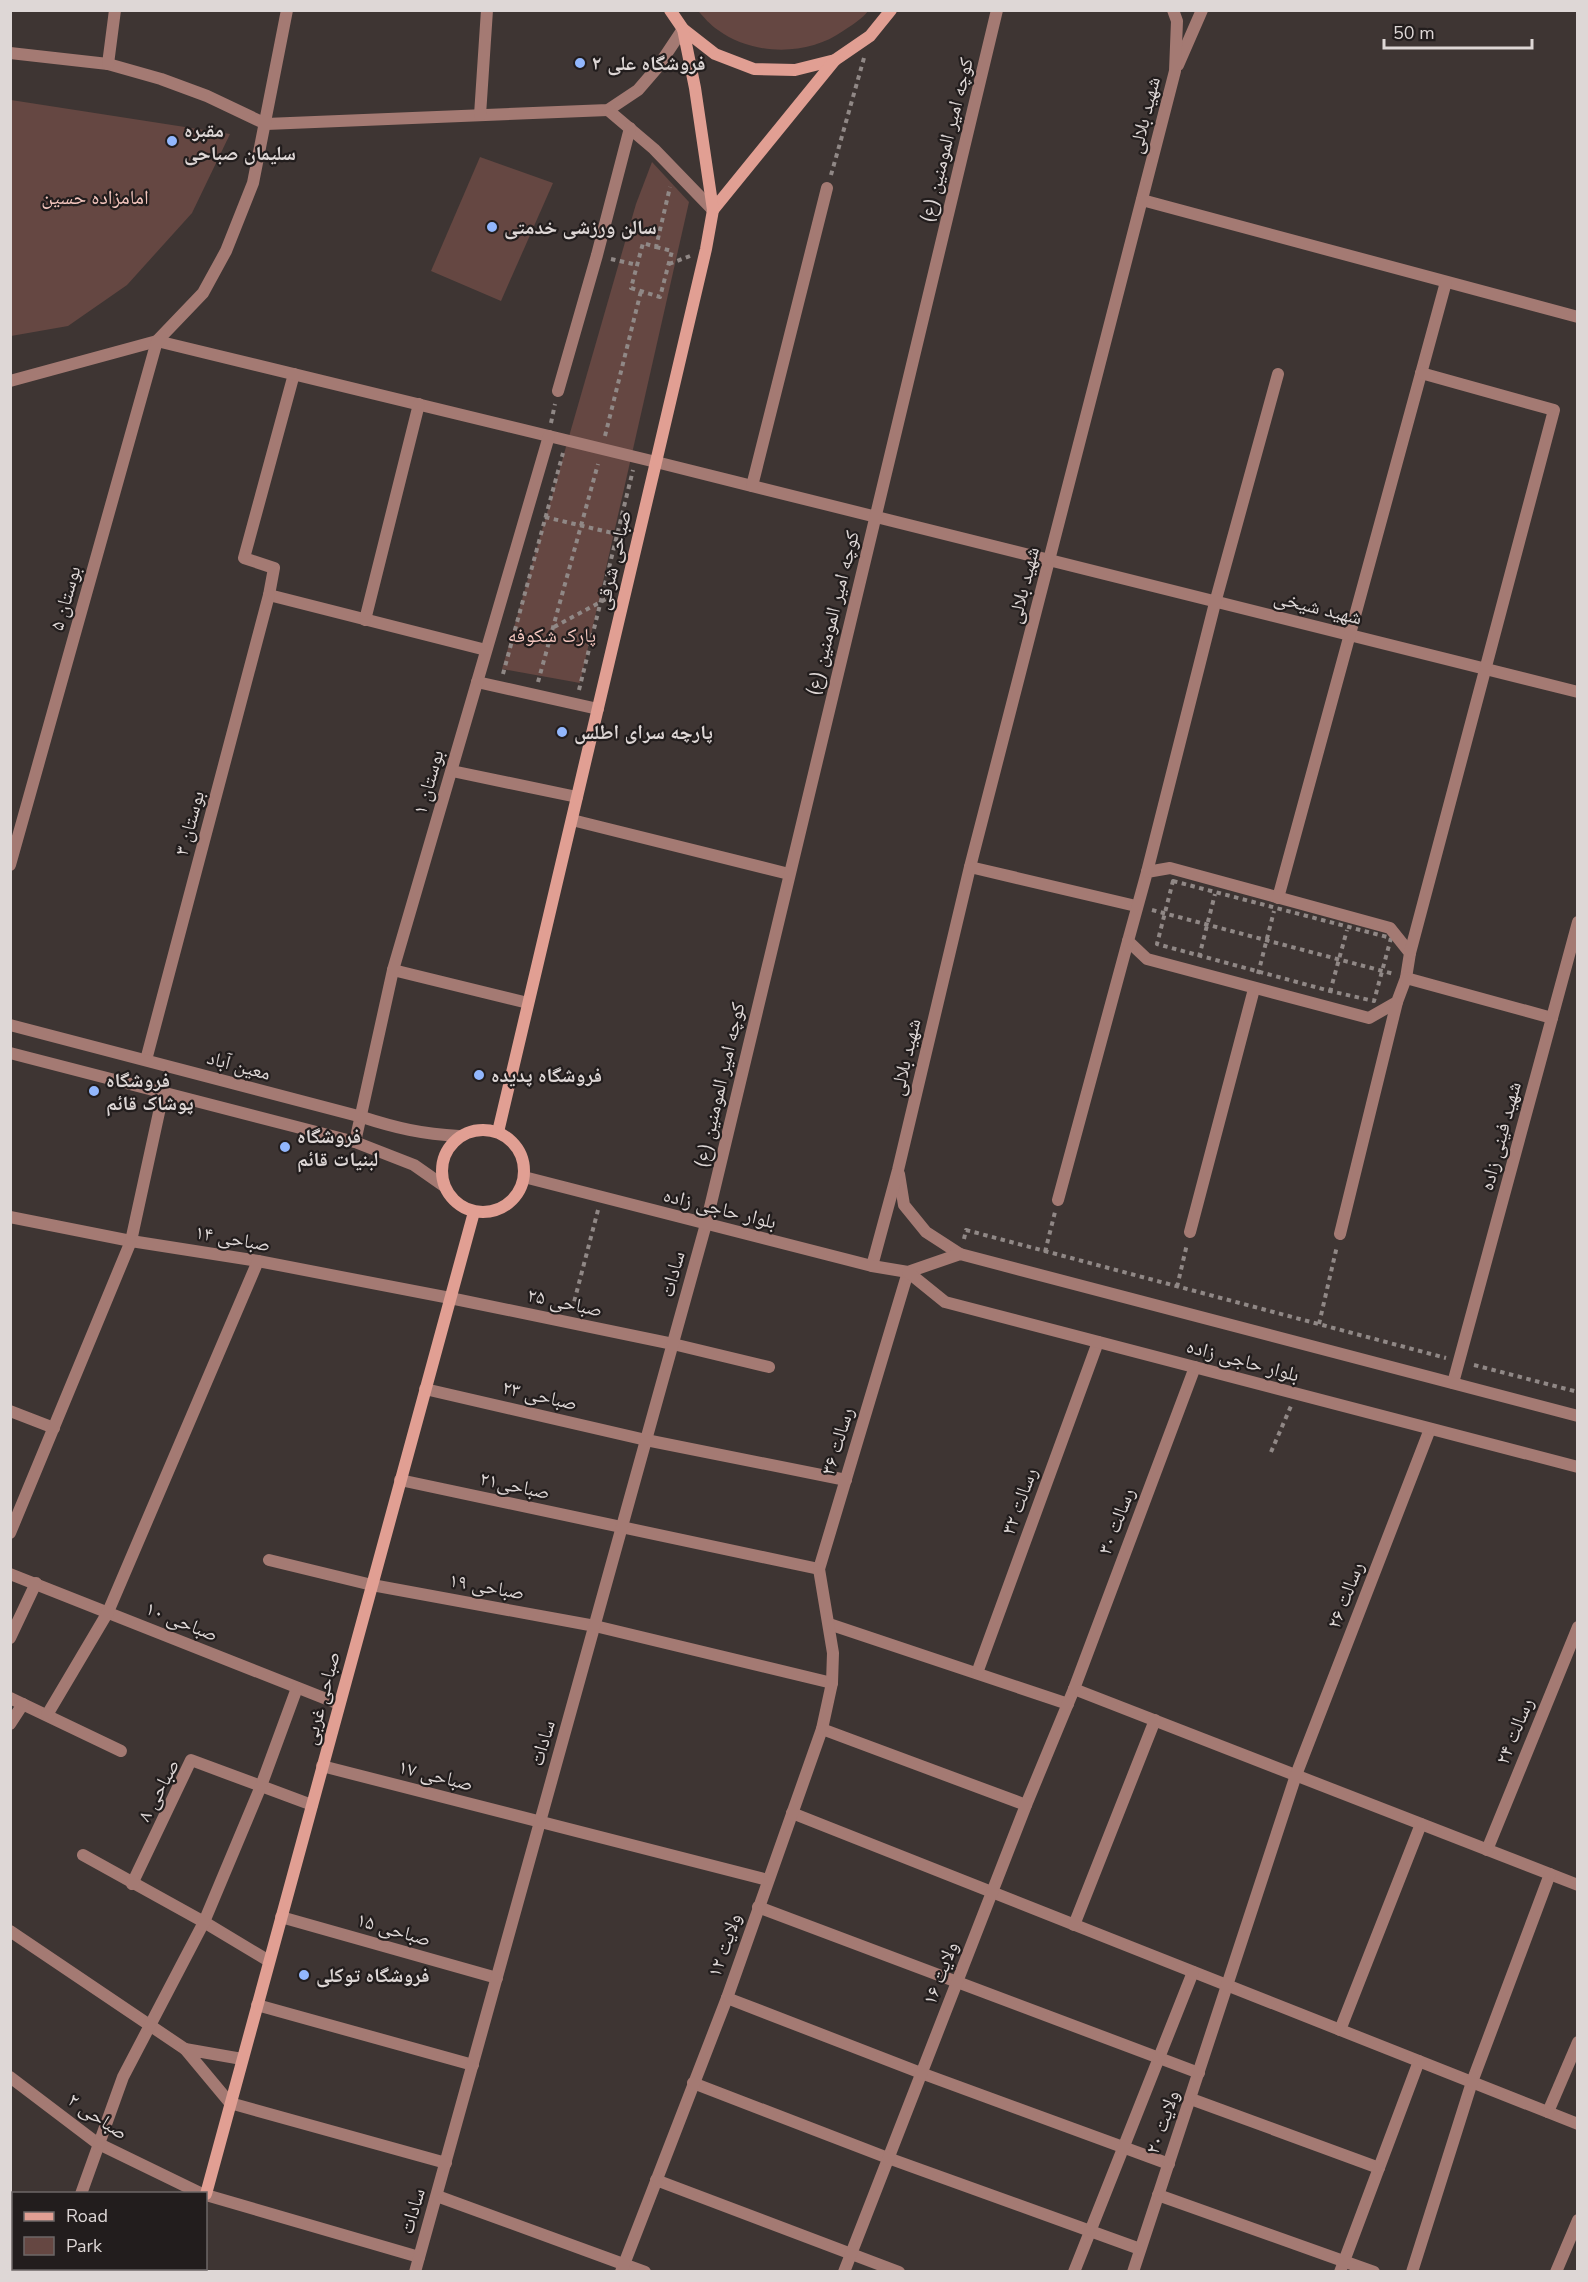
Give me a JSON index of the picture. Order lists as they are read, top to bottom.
{
  "streets": {
    "main road": ["صباحی شرقی", "صباحی غربی"],
    "street": [
      "شهید بلالی",
      "کوچه امیر المومنین (ع)",
      "بوستان ۵",
      "شهید شیخی",
      "بوستان ۱",
      "بوستان ۳",
      "معین آباد",
      "شهید فینی زاده",
      "بلوار حاجی زاده",
      "صباحی ۱۴",
      "سادات",
      "صباحی ۲۵",
      "صباحی ۲۳",
      "رسالت ۳۶",
      "صباحی۲۱",
      "رسالت ۳۲",
      "رسالت ۳۰",
      "صباحی ۱۹",
      "رسالت ۲۶",
      "صباحی ۱۰",
      "رسالت ۲۴",
      "صباحی ۱۷",
      "صباحی ۸",
      "صباحی ۱۵",
      "ولایت ۱۲",
      "ولایت ۱۶",
      "صباحی ۲",
      "ولایت ۲۰"
    ]
  },
  "crossings": [
    ["شهید بلالی", "شهید شیخی"],
    ["شهید بلالی", "بلوار حاجی زاده"],
    ["کوچه امیر المومنین (ع)", "شهید شیخی"],
    ["کوچه امیر المومنین (ع)", "بلوار حاجی زاده"],
    ["کوچه امیر المومنین (ع)", "سادات"],
    ["صباحی شرقی", "شهید شیخی"],
    ["صباحی شرقی", "معین آباد"],
    ["صباحی شرقی", "بلوار حاجی زاده"],
    ["صباحی شرقی", "صباحی غربی"],
    ["بوستان ۵", "شهید شیخی"],
    ["شهید شیخی", "بوستان ۱"],
    ["شهید شیخی", "بوستان ۳"],
    ["بوستان ۱", "معین آباد"],
    ["بوستان ۳", "معین آباد"],
    ["معین آباد", "بلوار حاجی زاده"],
    ["معین آباد", "صباحی غربی"],
    ["شهید فینی زاده", "بلوار حاجی زاده"],
    ["بلوار حاجی زاده", "سادات"],
    ["بلوار حاجی زاده", "رسالت ۳۶"],
    ["بلوار حاجی زاده", "رسالت ۳۲"],
    ["بلوار حاجی زاده", "رسالت ۳۰"],
    ["بلوار حاجی زاده", "رسالت ۲۶"],
    ["بلوار حاجی زاده", "صباحی غربی"],
    ["صباحی ۱۴", "صباحی ۲۵"],
    ["صباحی ۱۴", "صباحی غربی"],
    ["سادات", "صباحی ۲۵"],
    ["سادات", "صباحی ۲۳"],
    ["سادات", "صباحی۲۱"],
    ["سادات", "صباحی ۱۹"],
    ["سادات", "صباحی ۱۷"],
    ["سادات", "صباحی ۱۵"],
    ["سادات", "صباحی ۲"],
    ["صباحی ۲۵", "صباحی غربی"],
    ["صباحی ۲۳", "رسالت ۳۶"],
    ["صباحی ۲۳", "صباحی غربی"],
    ["رسالت ۳۶", "صباحی۲۱"],
    ["رسالت ۳۶", "ولایت ۱۲"],
    ["صباحی۲۱", "صباحی غربی"],
    ["رسالت ۳۰", "ولایت ۱۶"],
    ["صباحی ۱۹", "صباحی غربی"],
    ["صباحی ۱۹", "ولایت ۱۲"],
    ["رسالت ۲۶", "ولایت ۲۰"],
    ["صباحی ۱۰", "صباحی غربی"],
    ["صباحی غربی", "صباحی ۱۷"],
    ["صباحی غربی", "صباحی ۸"],
    ["صباحی غربی", "صباحی ۱۵"],
    ["صباحی ۱۷", "ولایت ۱۲"]
  ],
  "parks": ["امامزاده حسین", "پارک شکوفه"],
  "places": [
    "فروشگاه علی ۲",
    "مقبره سلیمان صباحی",
    "سالن ورزشی خدمتی",
    "پارچه سرای اطلس",
    "فروشگاه پدیده",
    "فروشگاه پوشاک قائم",
    "فروشگاه لبنیات قائم",
    "فروشگاه توکلی"
  ],
  "legend": ["Road", "Park"],
  "scale_bar": "50 m"
}
